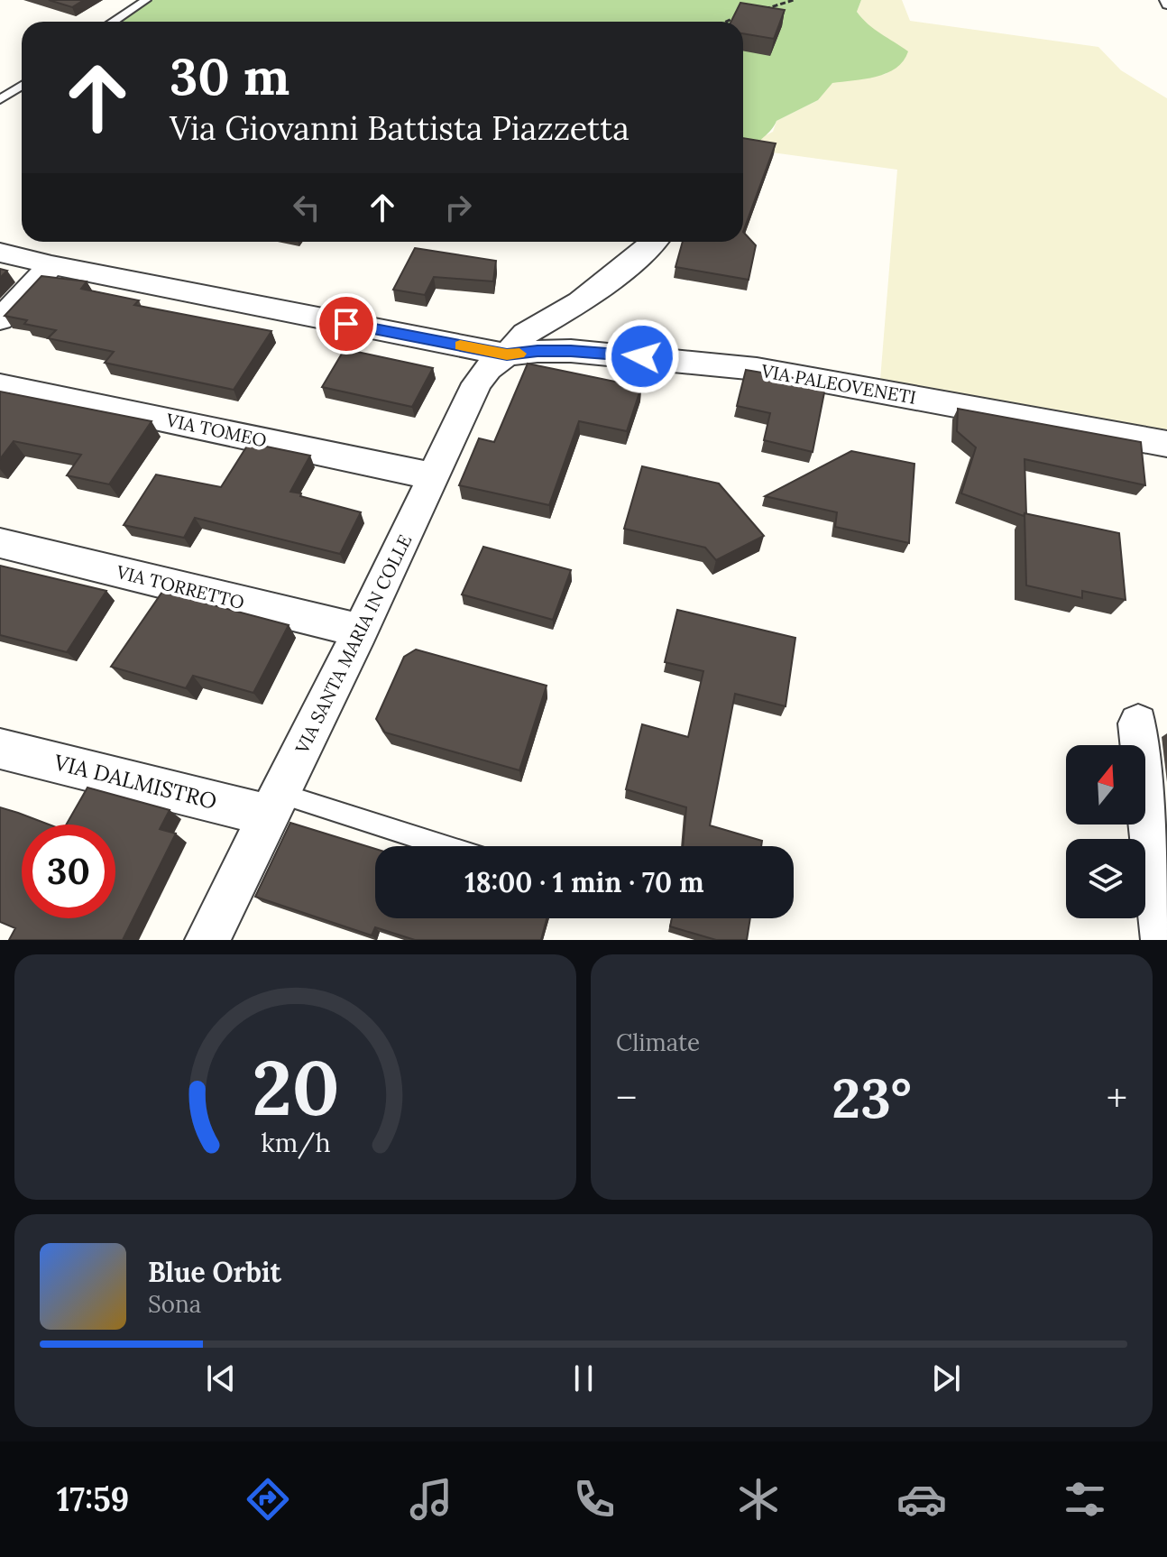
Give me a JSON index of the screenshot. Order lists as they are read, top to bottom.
{
  "streets": {
    "street": [
      "VIA PALEOVENETI",
      "VIA TOMEO",
      "VIA TORRETTO",
      "VIA SANTA MARIA IN COLLE",
      "VIA DALMISTRO"
    ]
  },
  "crossings": [
    ["VIA PALEOVENETI", "VIA SANTA MARIA IN COLLE"],
    ["VIA TOMEO", "VIA SANTA MARIA IN COLLE"],
    ["VIA TORRETTO", "VIA SANTA MARIA IN COLLE"],
    ["VIA SANTA MARIA IN COLLE", "VIA DALMISTRO"]
  ],
  "north": "top",
  "page": {
    "turn": ["30 m", "Via Giovanni Battista Piazzetta"],
    "limit": "30",
    "trip": "18:00 · 1 min · 70 m",
    "tile": "Climate",
    "heat": ["−", "23°", "+"],
    "song": ["Blue Orbit", "Sona"],
    "tabs": "17:59",
    "gauge": ["20", "km/h"]
  }
}
